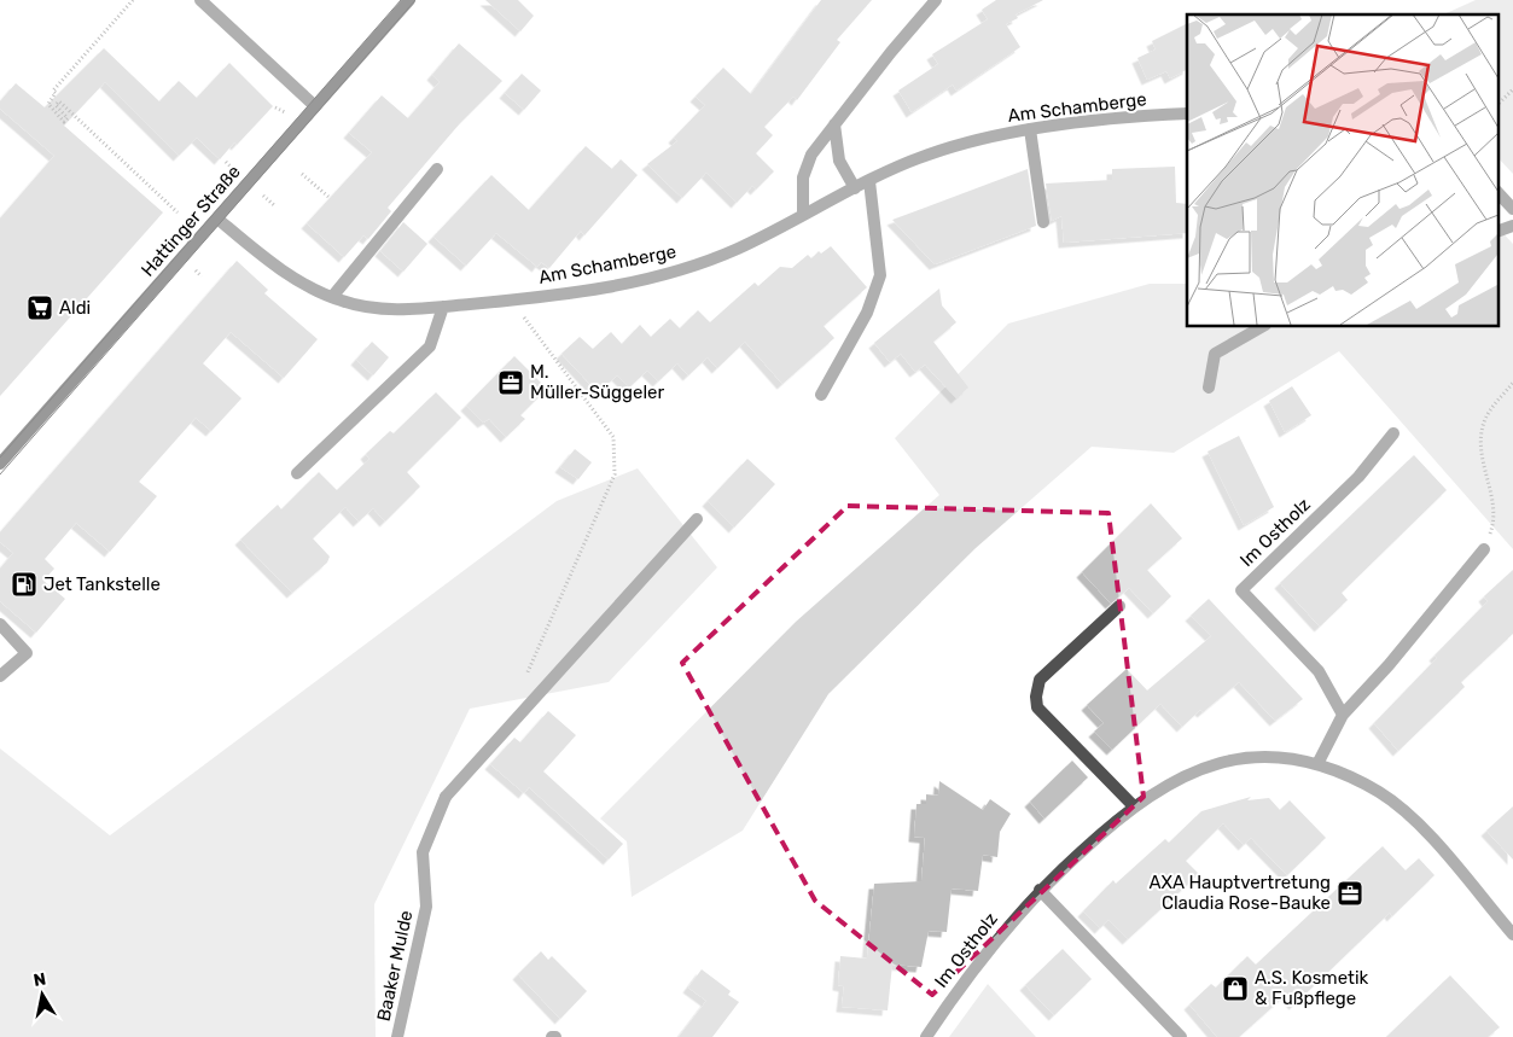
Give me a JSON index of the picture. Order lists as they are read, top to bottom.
{
  "streets": {
    "main road": ["Hattinger Straße"],
    "street": ["Am Schamberge", "Im Ostholz", "Baaker Mulde"]
  },
  "crossings": [
    ["Am Schamberge", "Hattinger Straße"]
  ],
  "places": {
    "supermarket": ["Aldi"],
    "office": ["M. Müller-Süggeler", "AXA Hauptvertretung Claudia Rose-Bauke"],
    "fuel station": ["Jet Tankstelle"],
    "shop": ["A.S. Kosmetik & Fußpflege"]
  },
  "north": "top"
}
